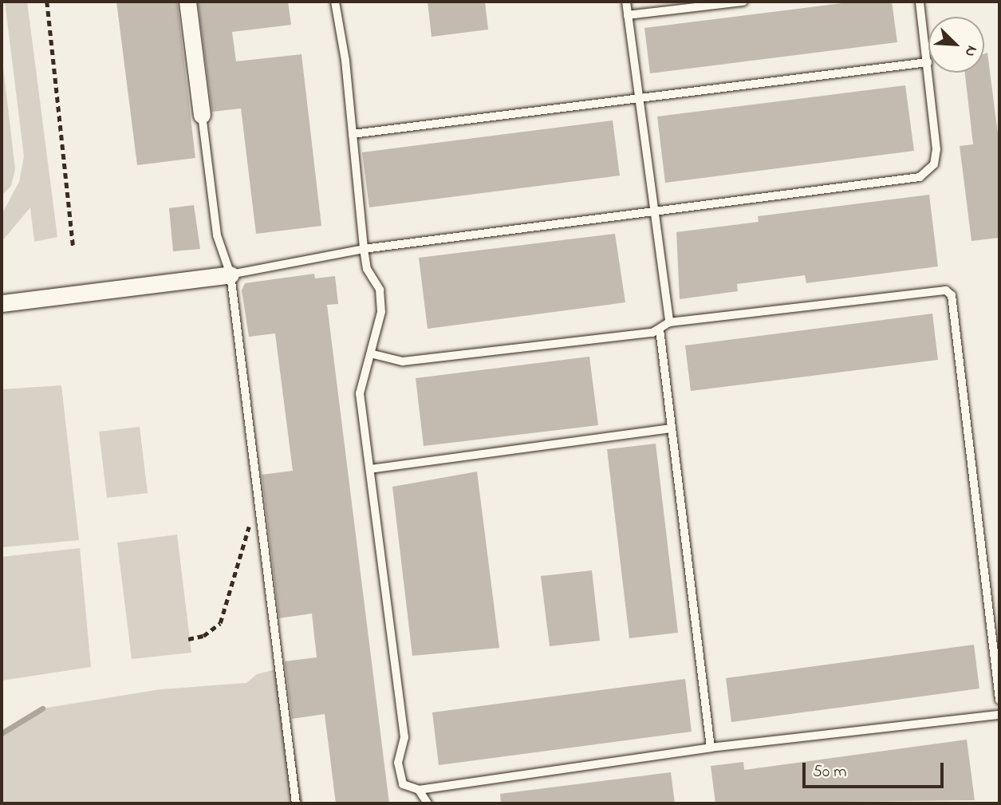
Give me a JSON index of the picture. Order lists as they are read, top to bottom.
{
  "scale_bar": "50 m",
  "north": "bottom right"
}
